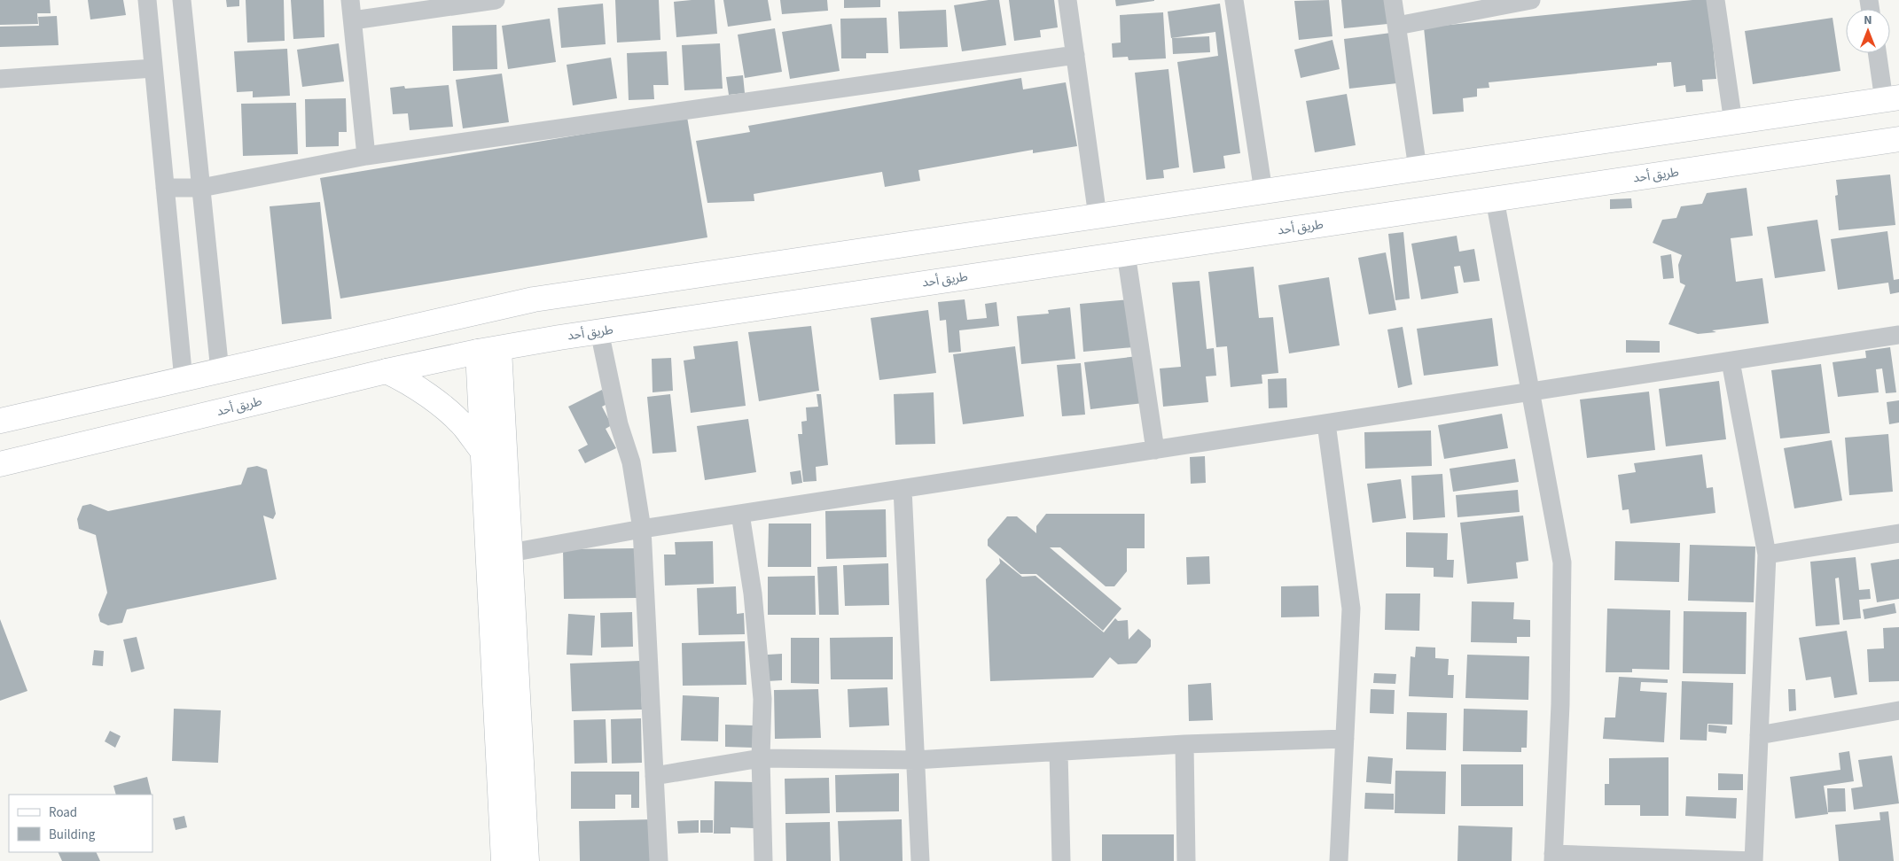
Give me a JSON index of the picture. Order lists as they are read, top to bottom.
{
  "streets": {
    "main road": ["طريق أحد"]
  },
  "legend": ["Road", "Building"],
  "north": "top"
}
